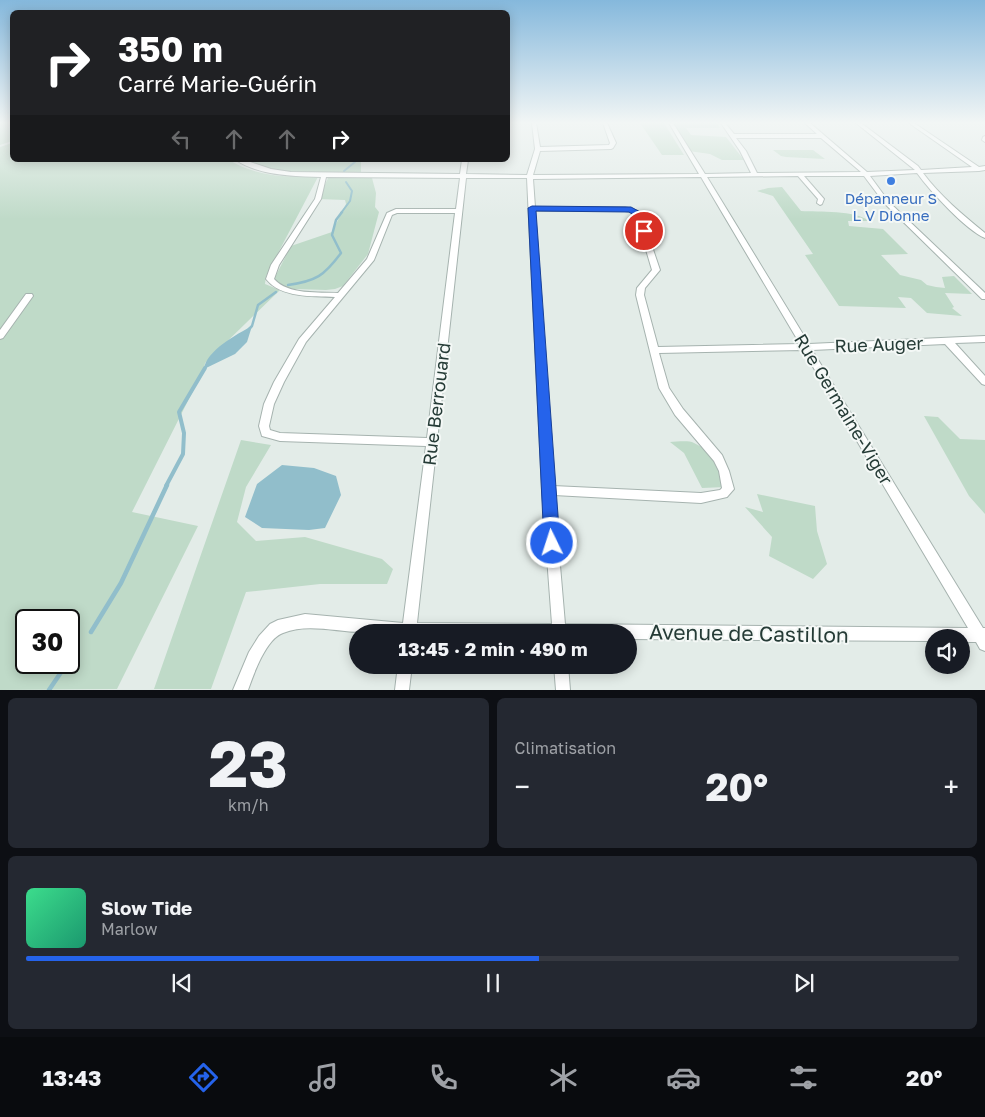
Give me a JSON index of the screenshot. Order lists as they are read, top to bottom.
{
  "streets": {
    "street": [
      "Rue Auger",
      "Rue Berrouard",
      "Rue Germaine-Viger",
      "Avenue de Castillon"
    ]
  },
  "crossings": [
    ["Rue Auger", "Rue Germaine-Viger"],
    ["Rue Germaine-Viger", "Avenue de Castillon"]
  ],
  "places": ["Dépanneur S L V Dionne"],
  "page": {
    "turn": ["350 m", "Carré Marie-Guérin"],
    "limit": "30",
    "trip": "13:45 · 2 min · 490 m",
    "tile": [
      ["23", "km/h"],
      "Climatisation"
    ],
    "heat": ["−", "20°", "+"],
    "song": ["Slow Tide", "Marlow"],
    "tabs": ["13:43", "20°"]
  }
}
